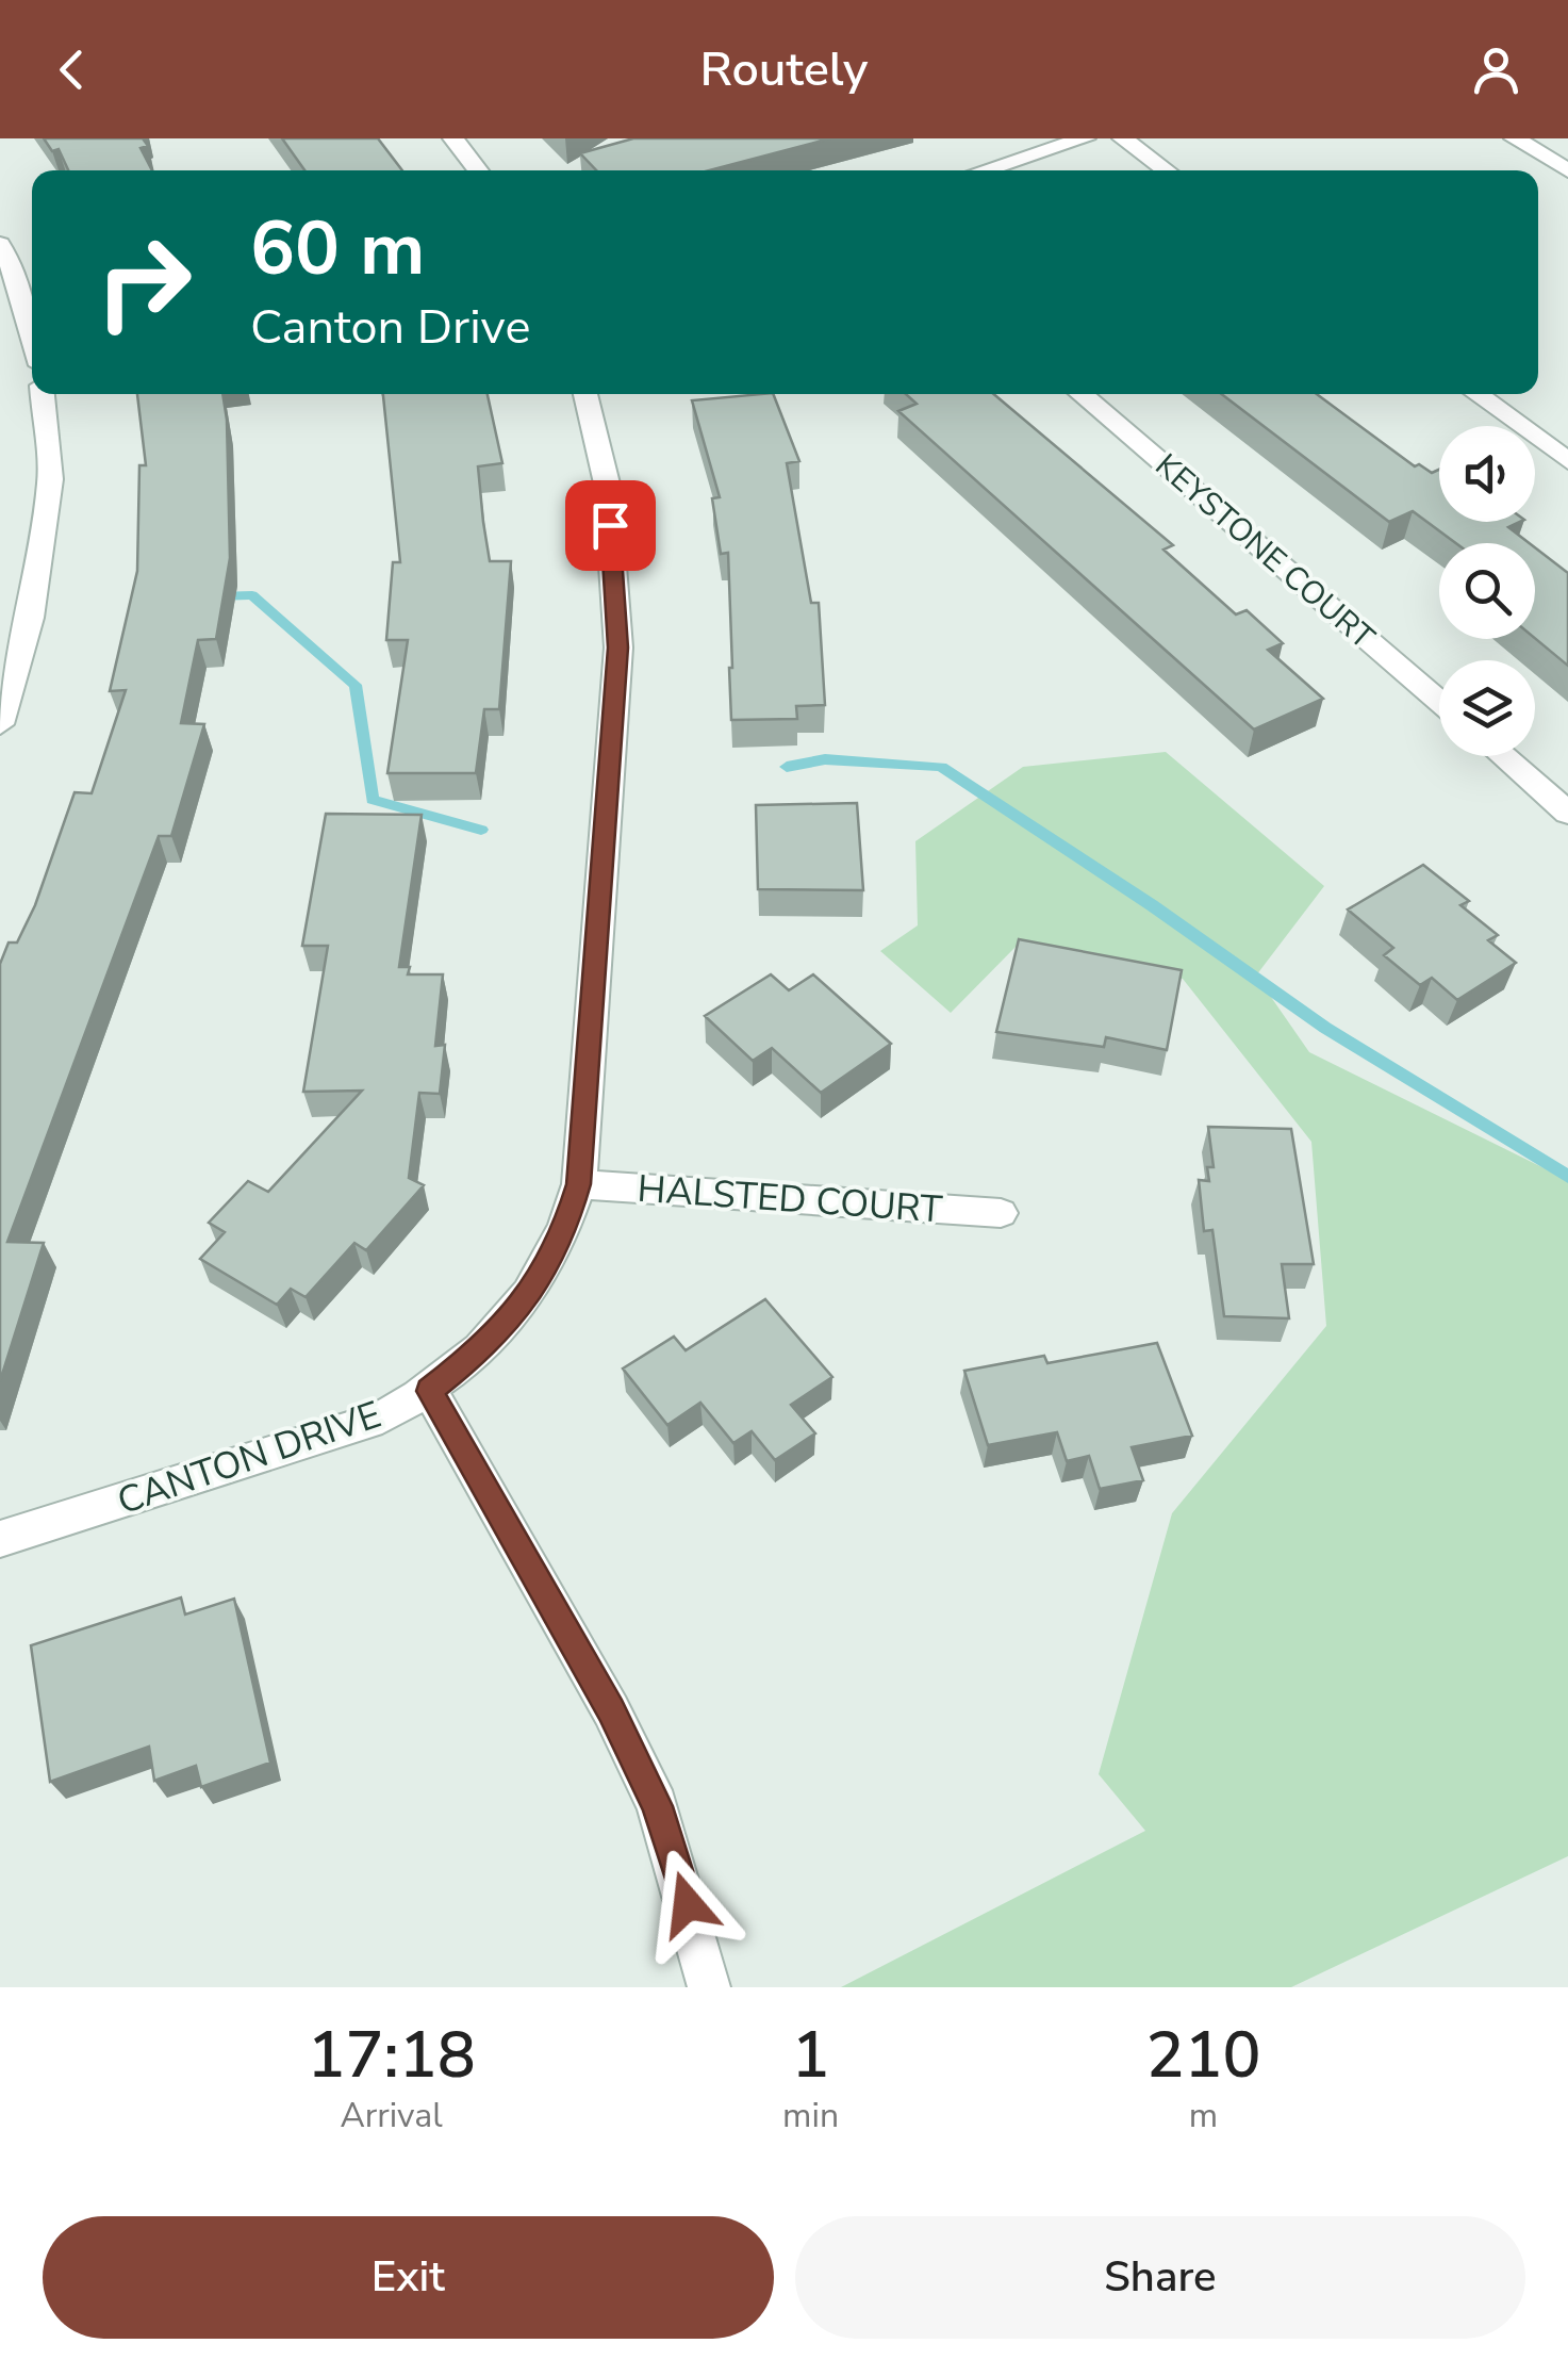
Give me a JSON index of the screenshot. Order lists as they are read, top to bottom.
{
  "streets": {
    "street": ["KEYSTONE COURT", "HALSTED COURT", "CANTON DRIVE"]
  },
  "crossings": [
    ["HALSTED COURT", "CANTON DRIVE"]
  ],
  "page": {
    "header": "Routely",
    "turn": ["60 m", "Canton Drive"],
    "eta": [
      "17:18",
      "Arrival",
      "1",
      "min",
      "210",
      "m"
    ],
    "buttons": ["Exit", "Share"]
  }
}
